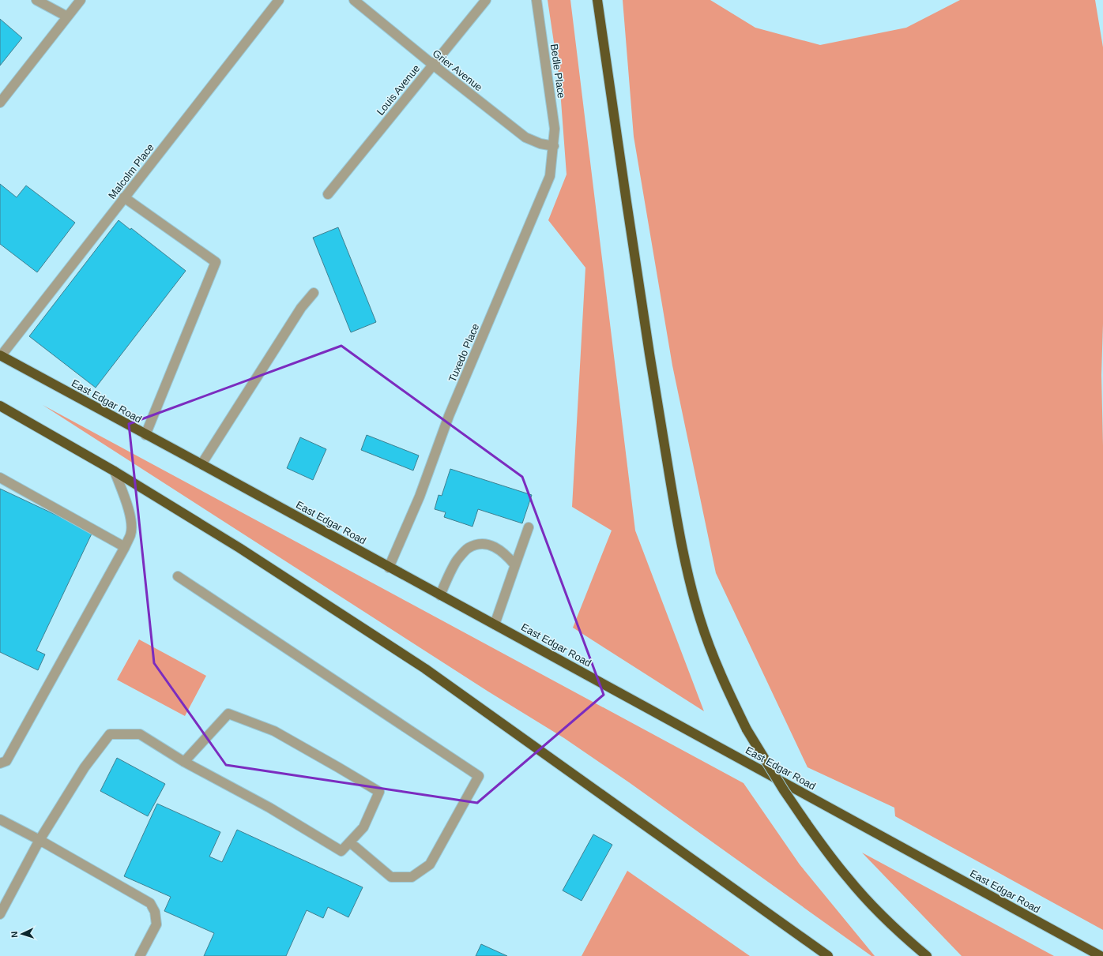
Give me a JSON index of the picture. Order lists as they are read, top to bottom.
{
  "streets": {
    "highway": ["East Edgar Road"],
    "street": [
      "Grier Avenue",
      "Bedle Place",
      "Louis Avenue",
      "Malcolm Place",
      "Tuxedo Place"
    ]
  },
  "crossings": [
    ["Grier Avenue", "Bedle Place"],
    ["Grier Avenue", "Louis Avenue"],
    ["Grier Avenue", "Tuxedo Place"],
    ["Bedle Place", "Tuxedo Place"],
    ["Malcolm Place", "East Edgar Road"],
    ["Tuxedo Place", "East Edgar Road"]
  ],
  "north": "left"
}
